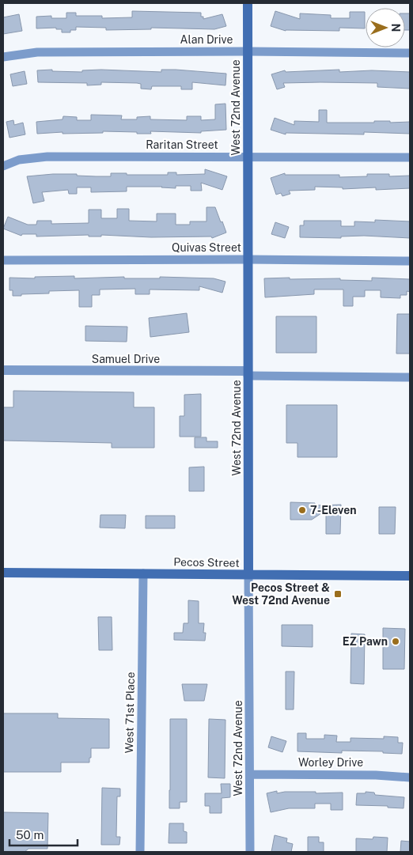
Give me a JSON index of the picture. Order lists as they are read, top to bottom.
{
  "streets": {
    "main road": ["West 72nd Avenue", "Pecos Street"],
    "street": [
      "Alan Drive",
      "Raritan Street",
      "Quivas Street",
      "Samuel Drive",
      "West 71st Place",
      "Worley Drive"
    ]
  },
  "crossings": [
    ["Alan Drive", "West 72nd Avenue"],
    ["West 72nd Avenue", "Raritan Street"],
    ["West 72nd Avenue", "Quivas Street"],
    ["West 72nd Avenue", "Samuel Drive"],
    ["West 72nd Avenue", "Pecos Street"],
    ["West 72nd Avenue", "Worley Drive"],
    ["Pecos Street", "West 71st Place"]
  ],
  "places": {
    "other": ["7-Eleven", "EZ Pawn"],
    "transit": ["Pecos Street & West 72nd Avenue"]
  },
  "scale_bar": "50 m",
  "north": "right"
}
